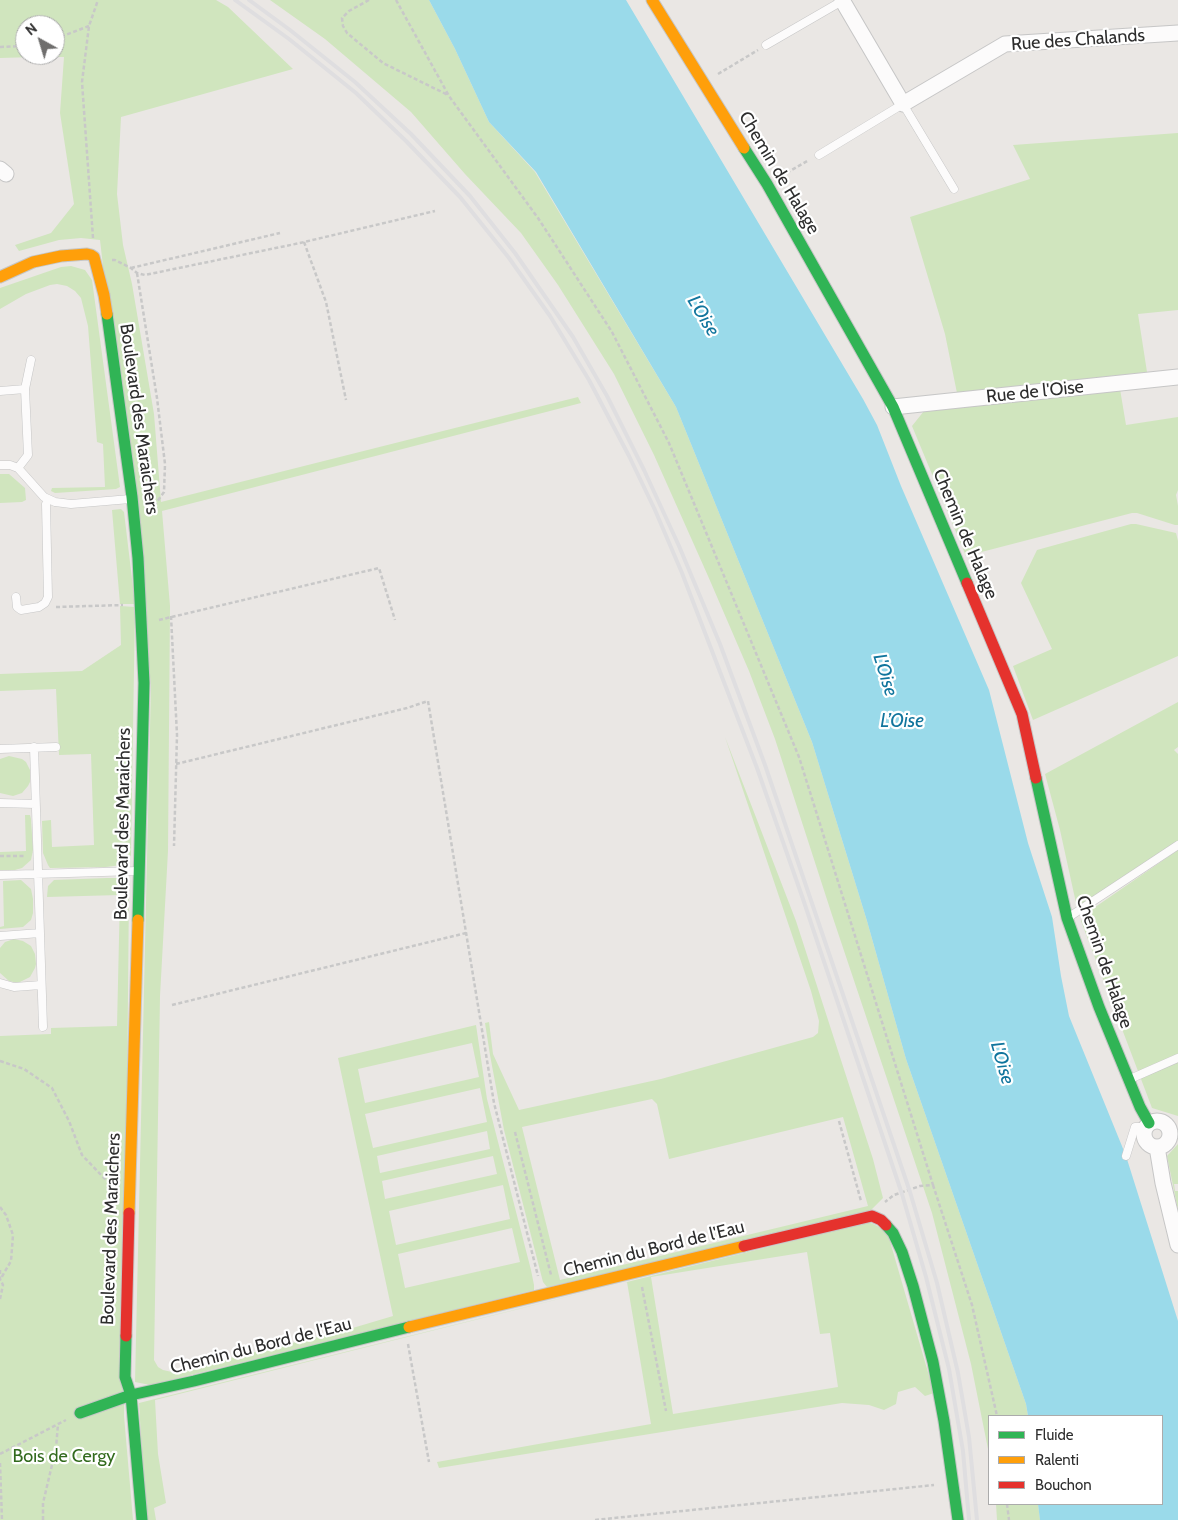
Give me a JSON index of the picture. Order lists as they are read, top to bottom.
{
  "streets": {
    "street": [
      "Rue des Chalands",
      "Chemin de Halage",
      "Rue de l'Oise",
      "Boulevard des Maraichers",
      "Chemin du Bord de l'Eau"
    ]
  },
  "crossings": [
    ["Chemin de Halage", "Rue de l'Oise"],
    ["Boulevard des Maraichers", "Chemin du Bord de l'Eau"]
  ],
  "water": ["L'Oise", "L’Oise"],
  "parks": ["Bois de Cergy"],
  "legend": ["Fluide", "Ralenti", "Bouchon"],
  "north": "top left"
}
